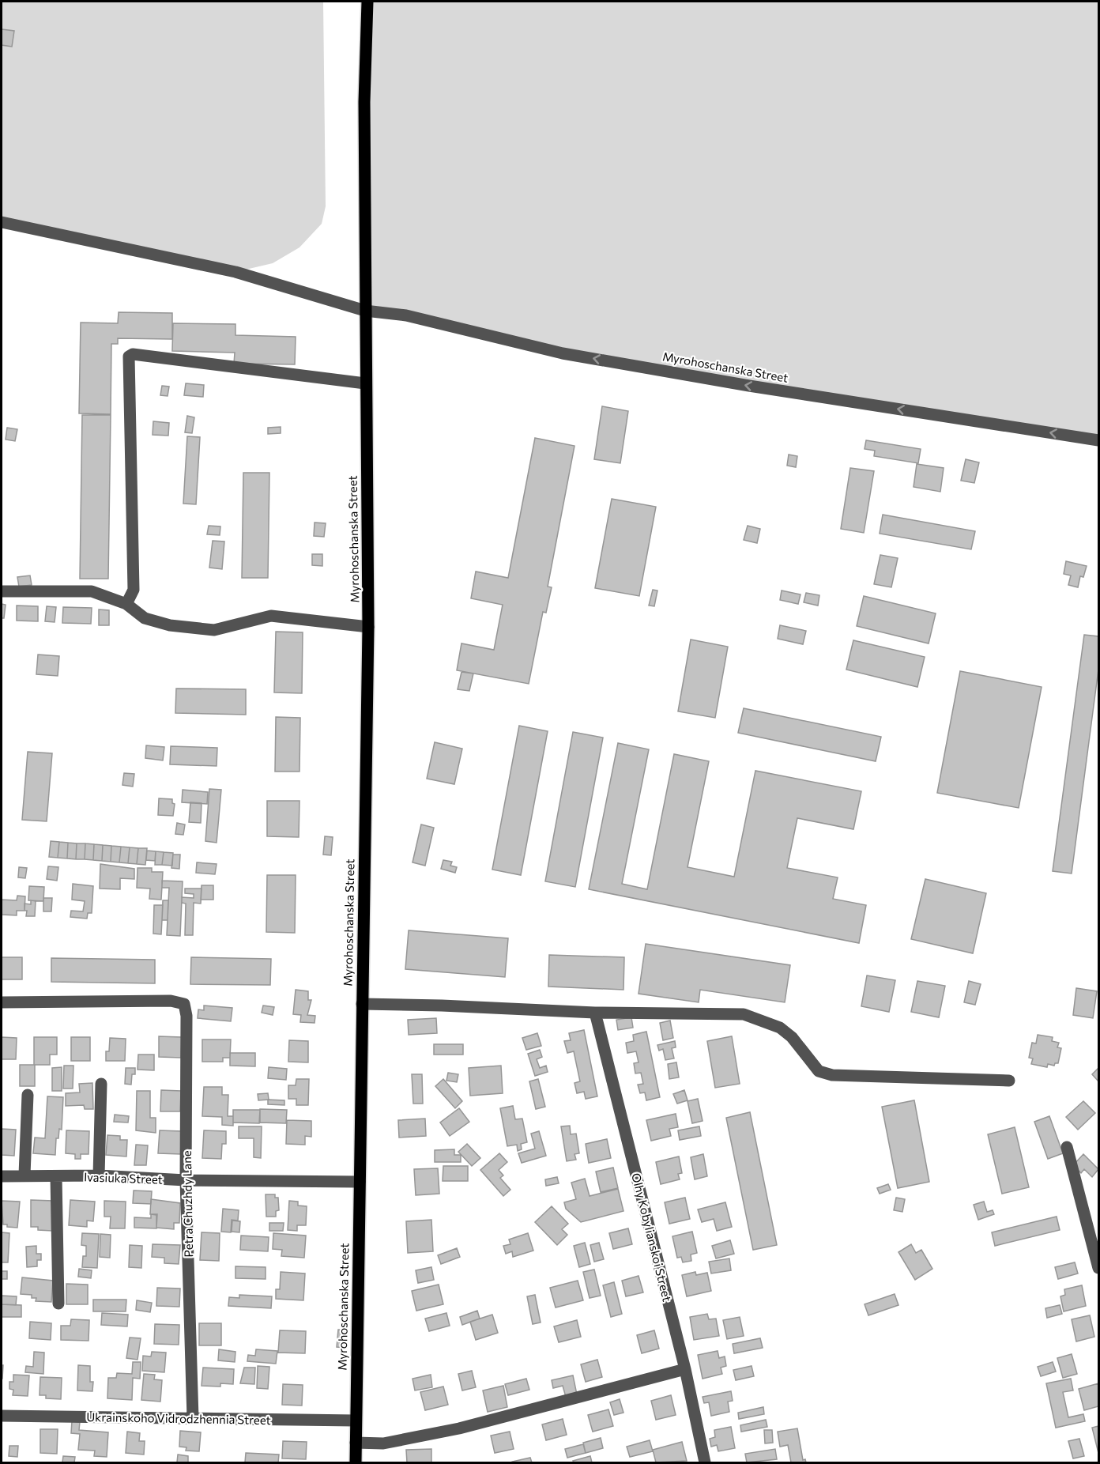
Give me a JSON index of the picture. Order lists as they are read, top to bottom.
{
  "streets": {
    "main road": ["Myrohoschanska Street"],
    "street": [
      "Ivasiuka Street",
      "Petra Chuzhdy Lane",
      "Olhy Kobylianskoi Street",
      "Ukrainskoho Vidrodzhennia Street"
    ]
  },
  "crossings": [
    ["Myrohoschanska Street", "Ivasiuka Street"],
    ["Myrohoschanska Street", "Ukrainskoho Vidrodzhennia Street"],
    ["Ivasiuka Street", "Petra Chuzhdy Lane"],
    ["Petra Chuzhdy Lane", "Ukrainskoho Vidrodzhennia Street"]
  ],
  "one_way": ["Myrohoschanska Street"]
}
